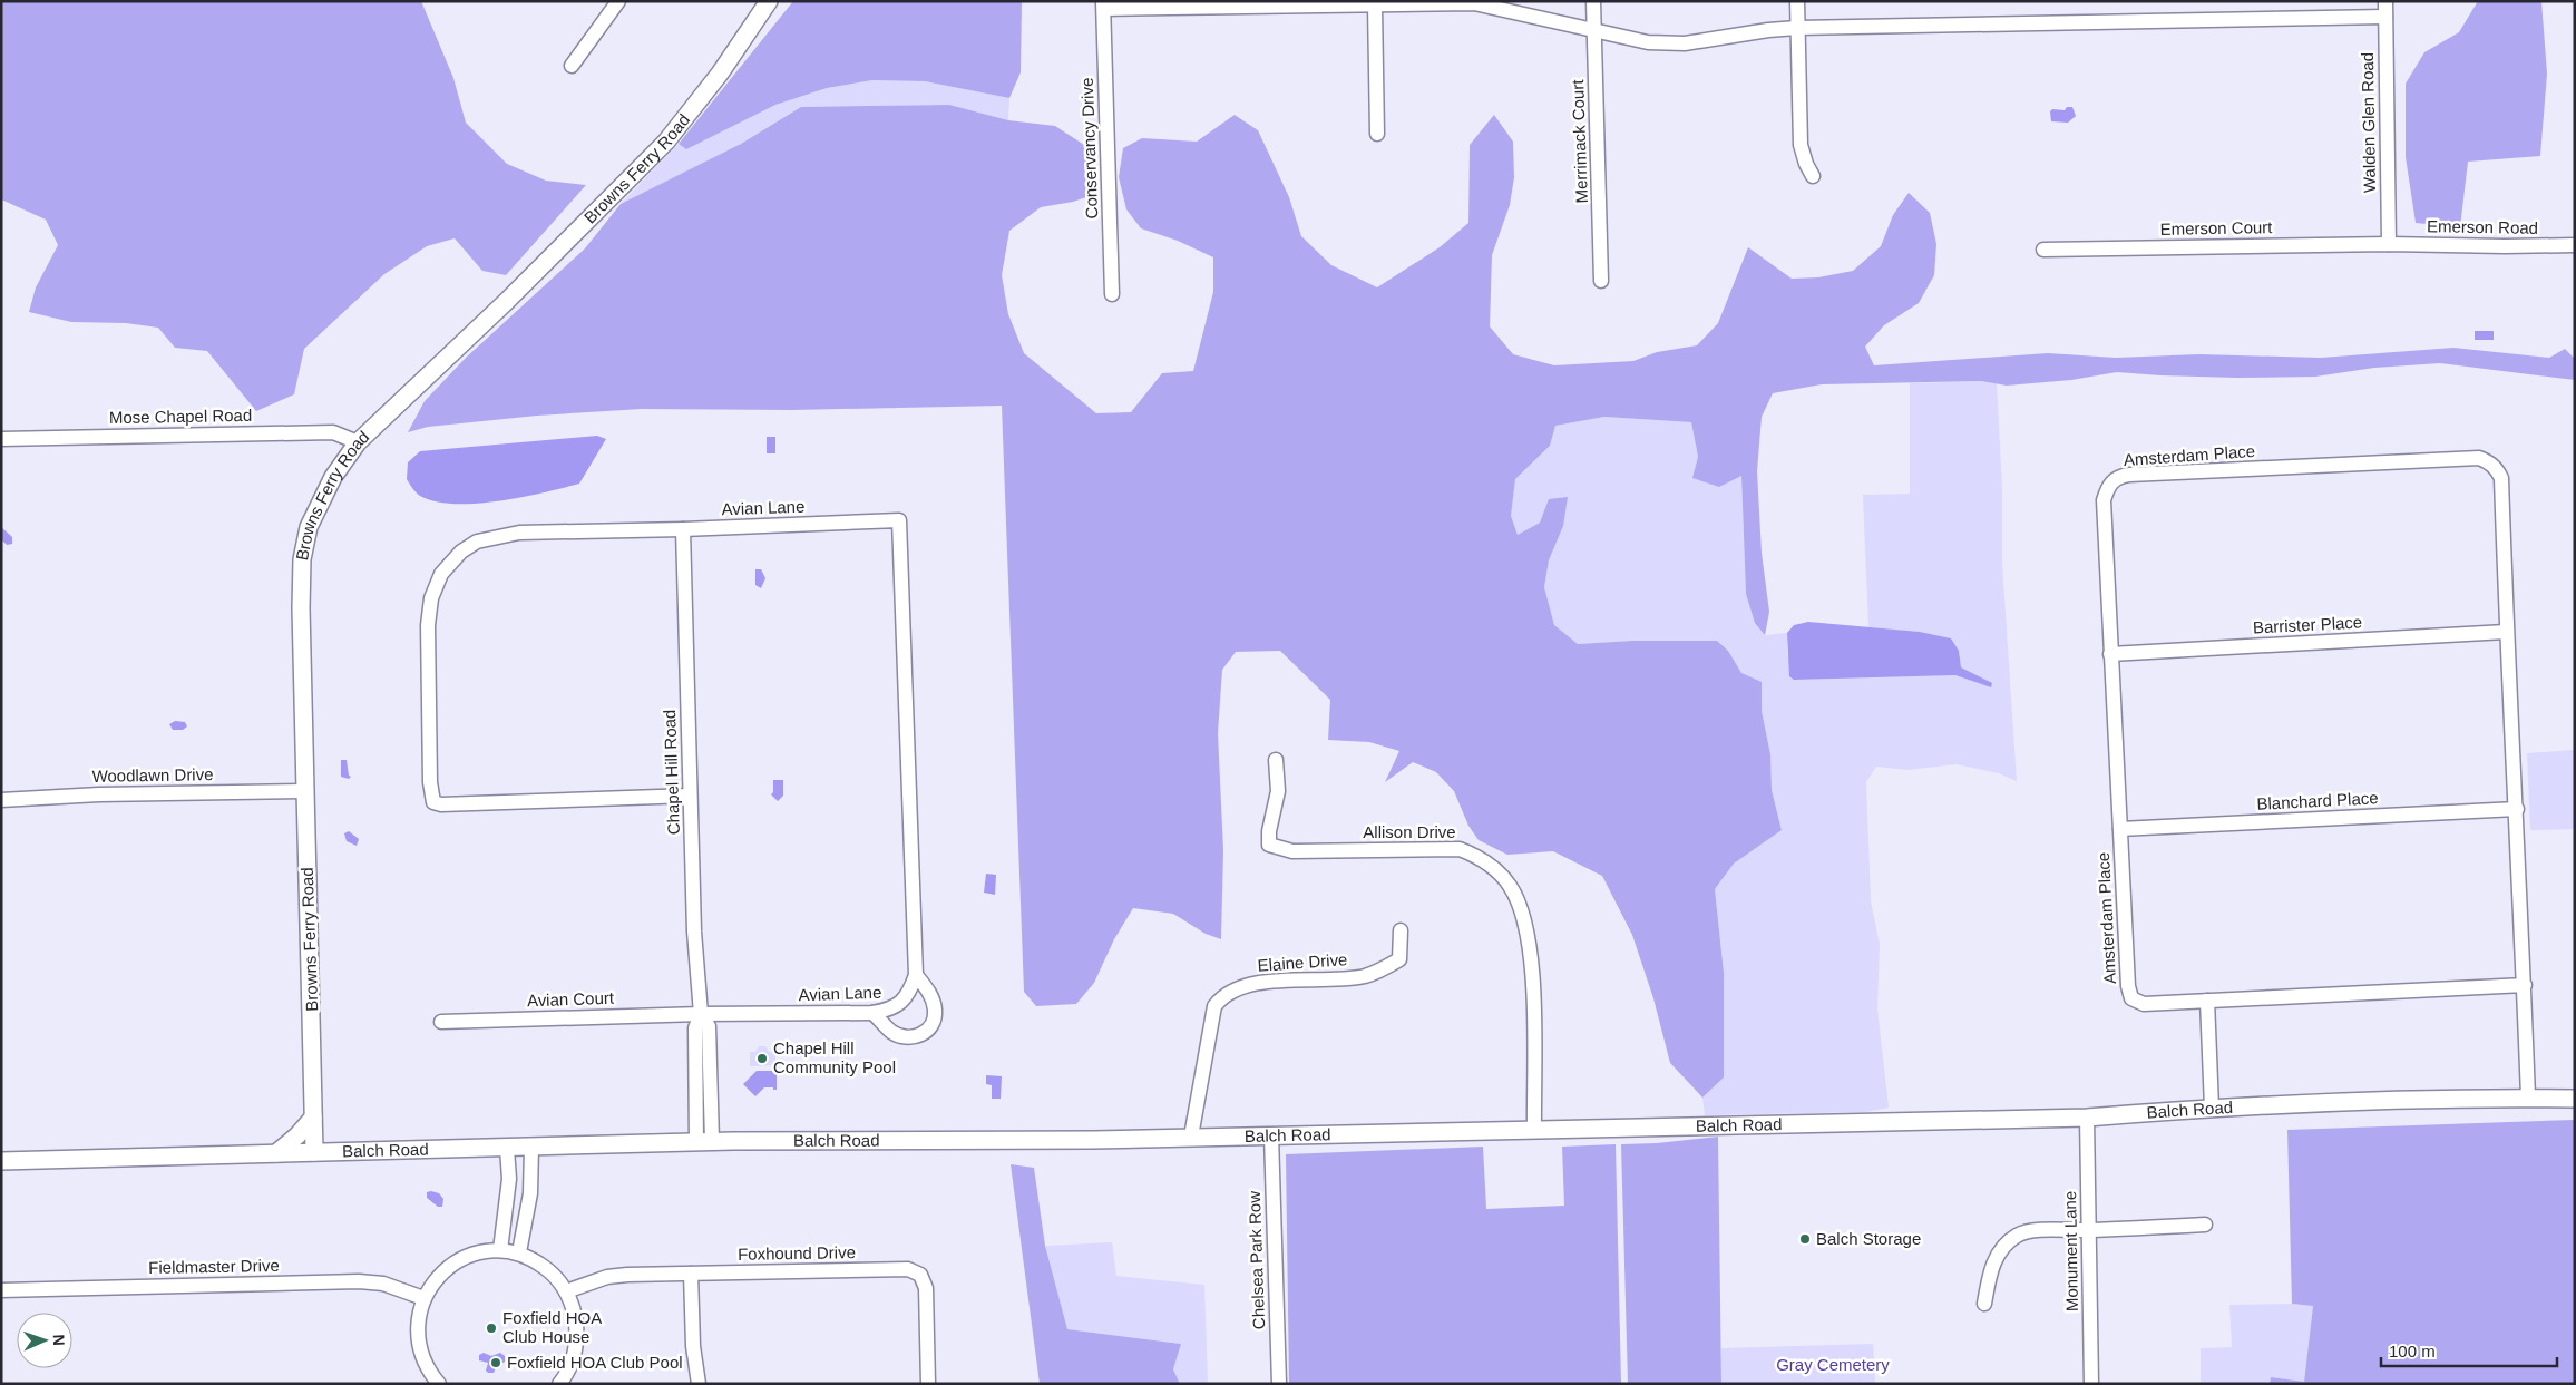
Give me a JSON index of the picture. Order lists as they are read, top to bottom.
{
  "streets": {
    "street": [
      "Walden Glen Road",
      "Merrimack Court",
      "Conservancy Drive",
      "Browns Ferry Road",
      "Emerson Road",
      "Emerson Court",
      "Mose Chapel Road",
      "Amsterdam Place",
      "Avian Lane",
      "Barrister Place",
      "Chapel Hill Road",
      "Woodlawn Drive",
      "Blanchard Place",
      "Allison Drive",
      "Elaine Drive",
      "Avian Court",
      "Balch Road",
      "Monument Lane",
      "Foxhound Drive",
      "Chelsea Park Row",
      "Fieldmaster Drive"
    ]
  },
  "crossings": [
    ["Walden Glen Road", "Emerson Road"],
    ["Walden Glen Road", "Emerson Court"],
    ["Browns Ferry Road", "Mose Chapel Road"],
    ["Browns Ferry Road", "Woodlawn Drive"],
    ["Browns Ferry Road", "Balch Road"],
    ["Emerson Road", "Emerson Court"],
    ["Amsterdam Place", "Barrister Place"],
    ["Amsterdam Place", "Blanchard Place"],
    ["Amsterdam Place", "Balch Road"],
    ["Avian Lane", "Chapel Hill Road"],
    ["Avian Lane", "Avian Court"],
    ["Chapel Hill Road", "Avian Court"],
    ["Chapel Hill Road", "Balch Road"],
    ["Allison Drive", "Balch Road"],
    ["Elaine Drive", "Balch Road"],
    ["Balch Road", "Monument Lane"],
    ["Balch Road", "Chelsea Park Row"]
  ],
  "parks": ["Gray Cemetery"],
  "places": [
    "Chapel Hill Community Pool",
    "Balch Storage",
    "Foxfield HOA Club House",
    "Foxfield HOA Club Pool"
  ],
  "scale_bar": "100 m",
  "north": "right"
}
